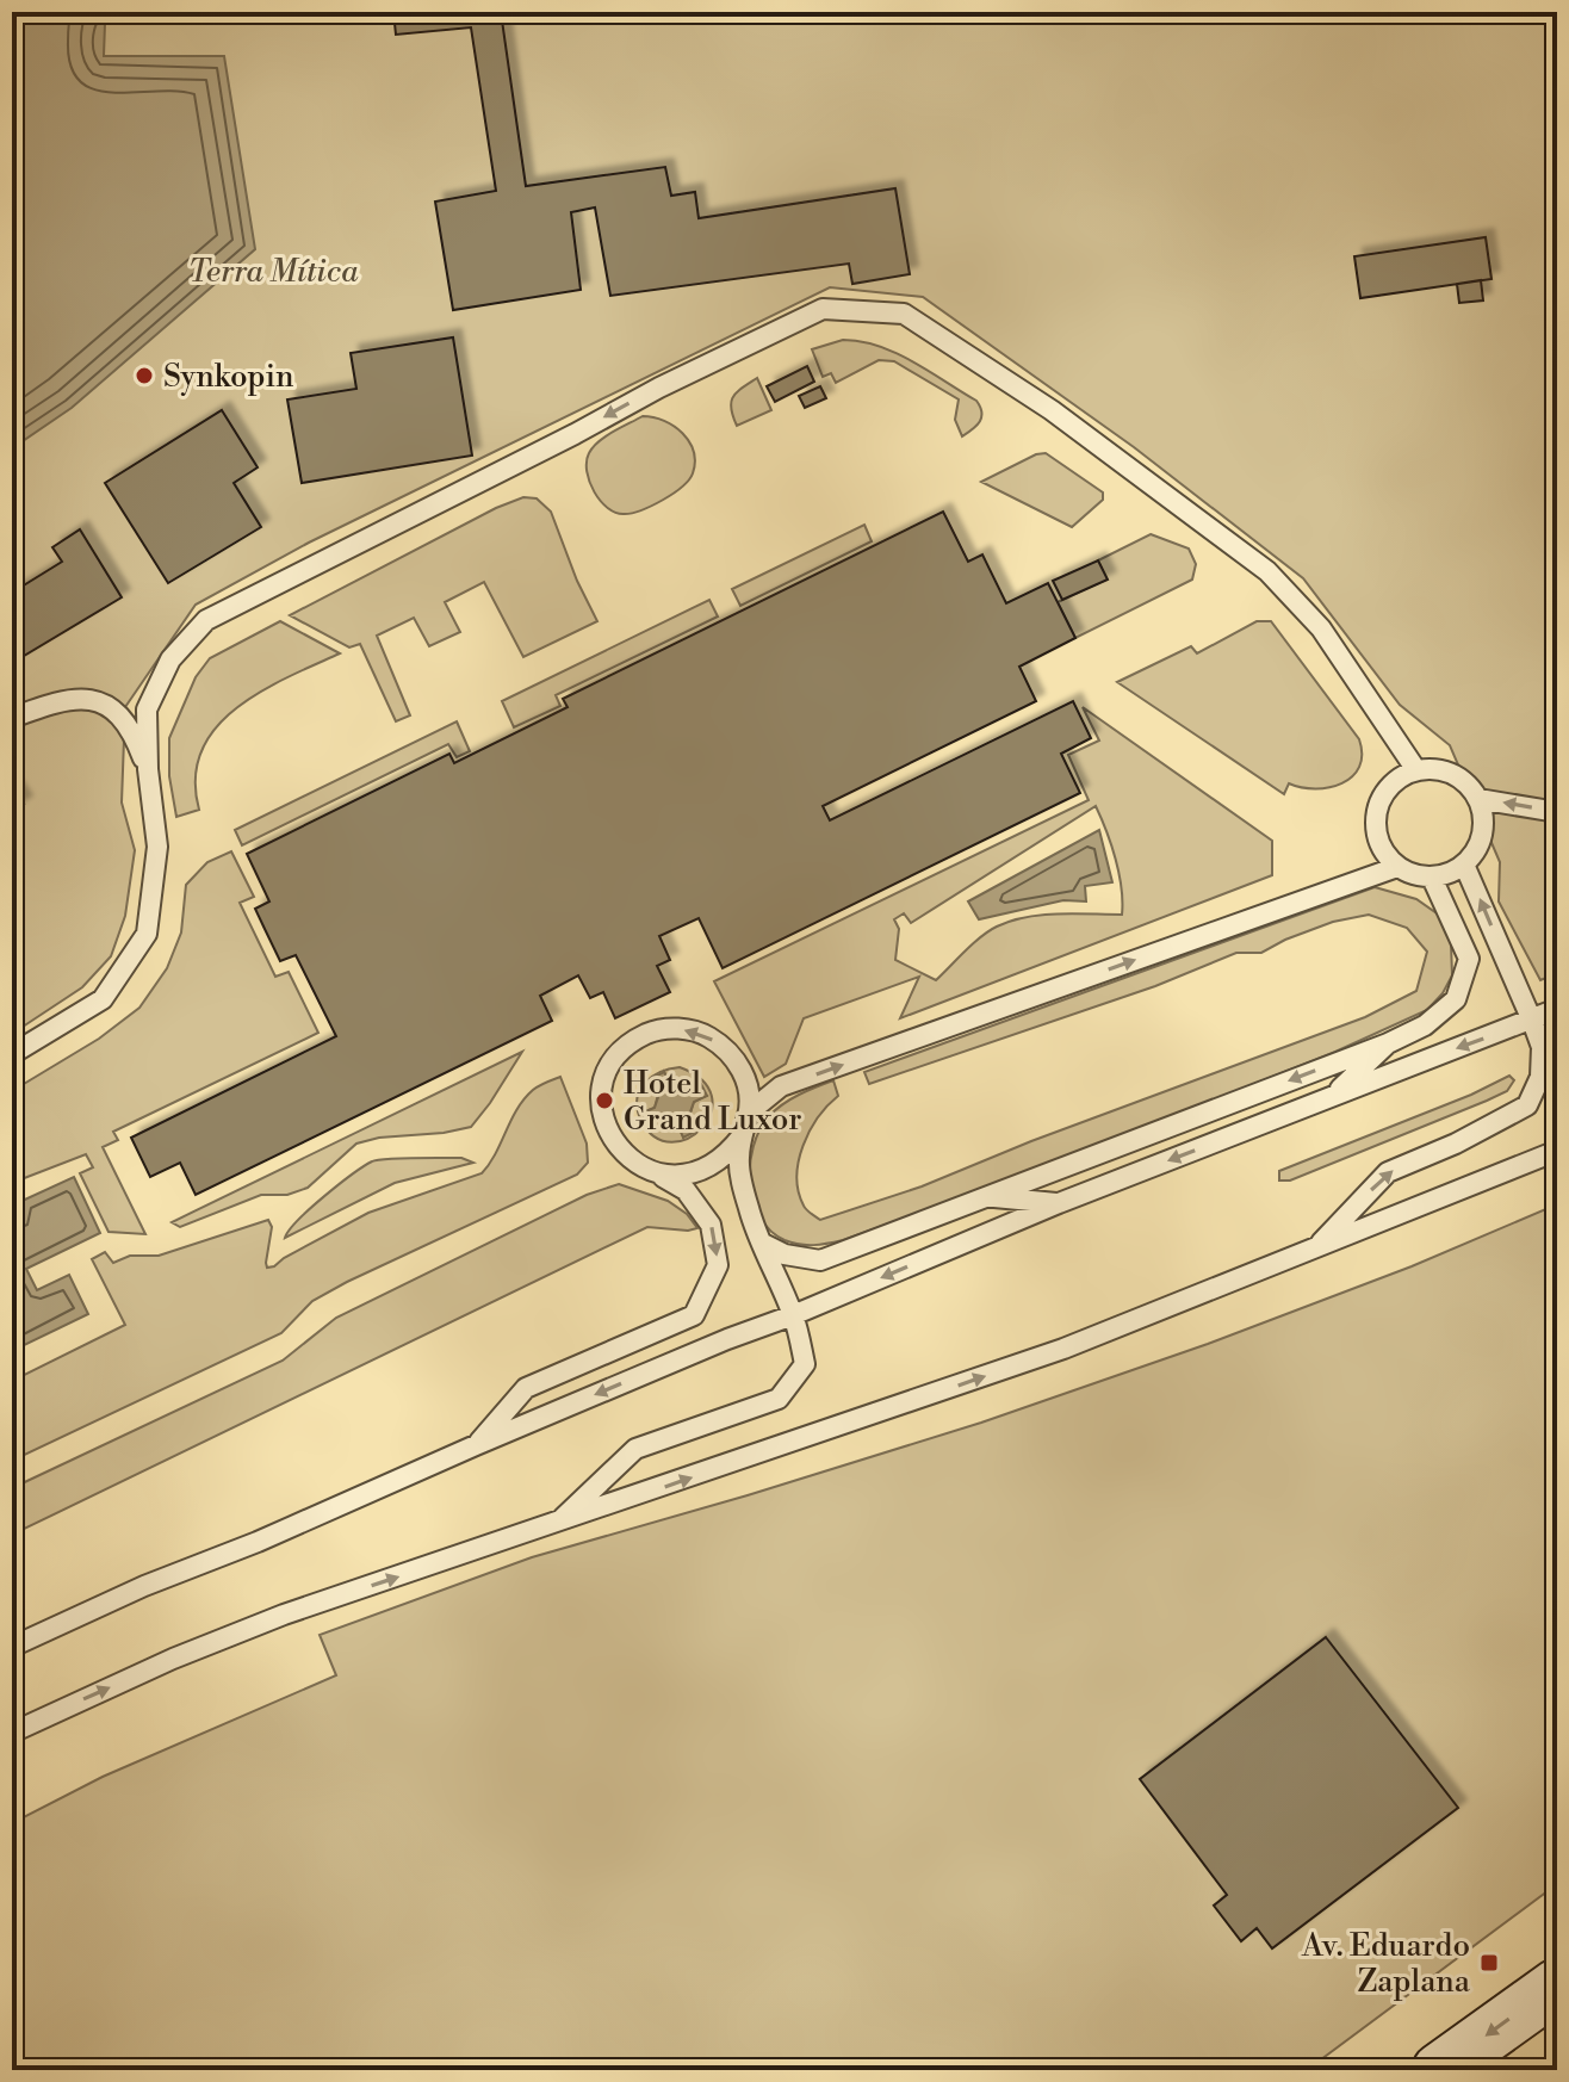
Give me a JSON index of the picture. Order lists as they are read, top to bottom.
{
  "parks": ["Terra Mítica"],
  "places": {
    "other": ["Synkopin", "Hotel Grand Luxor"],
    "transit": ["Av. Eduardo Zaplana"]
  }
}
